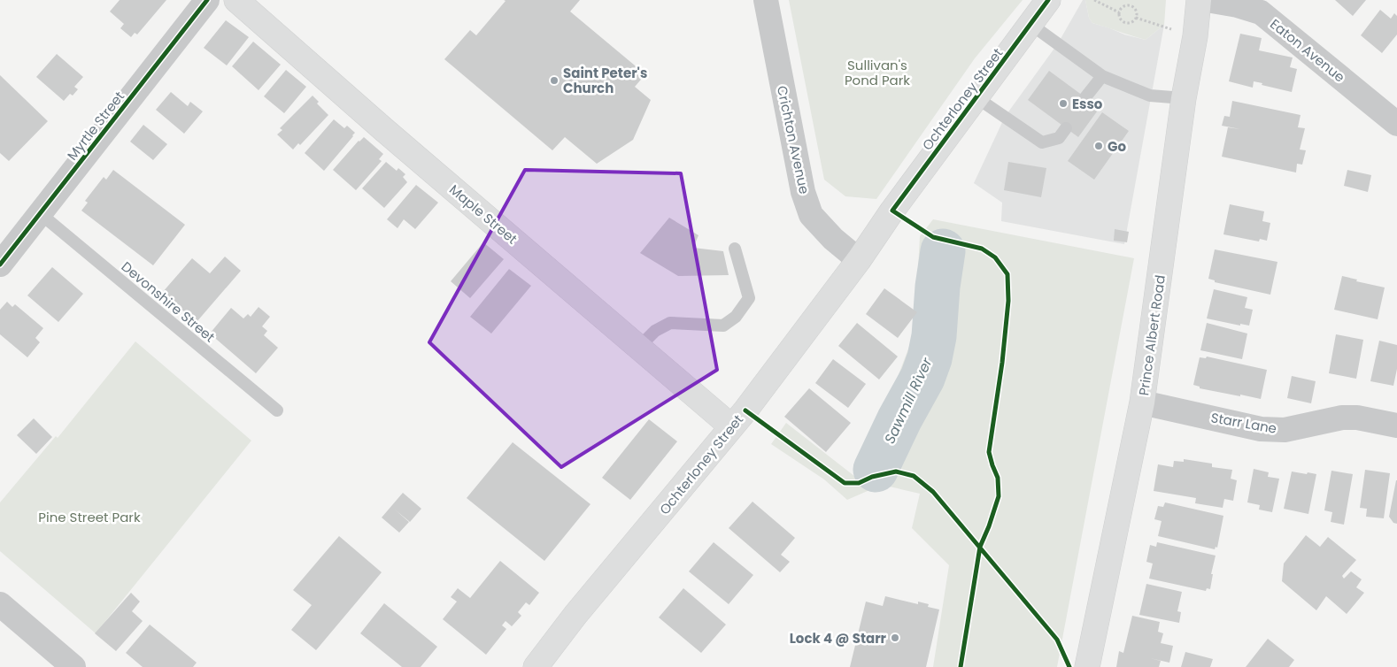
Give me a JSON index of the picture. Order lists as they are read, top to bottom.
{
  "streets": {
    "main road": ["Ochterloney Street", "Maple Street", "Prince Albert Road"],
    "street": [
      "Eaton Avenue",
      "Myrtle Street",
      "Crichton Avenue",
      "Starr Lane"
    ],
    "lane": ["Devonshire Street"]
  },
  "crossings": [
    ["Ochterloney Street", "Crichton Avenue"],
    ["Ochterloney Street", "Maple Street"],
    ["Myrtle Street", "Devonshire Street"],
    ["Prince Albert Road", "Starr Lane"]
  ],
  "water": ["Sawmill River"],
  "parks": ["Sullivan's Pond Park", "Pine Street Park"],
  "places": [
    "Saint Peter's Church",
    "Esso",
    "Go",
    "Lock 4 @ Starr"
  ]
}
